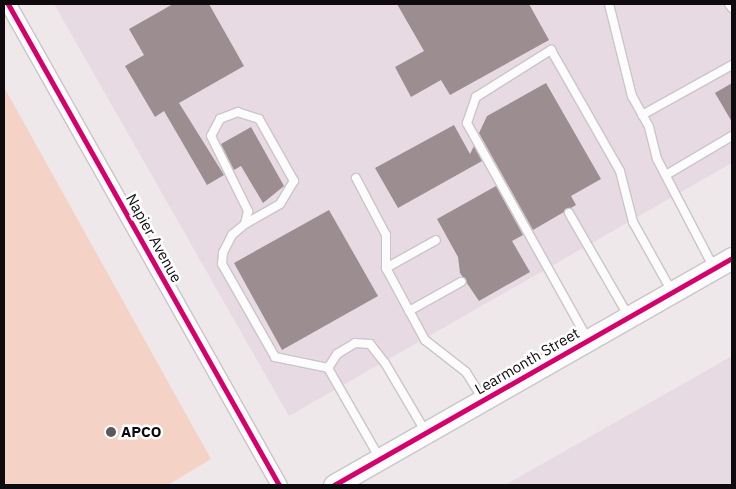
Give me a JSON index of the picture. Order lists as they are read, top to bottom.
{
  "streets": {
    "street": ["Napier Avenue", "Learmonth Street"]
  },
  "places": ["APCO"]
}
